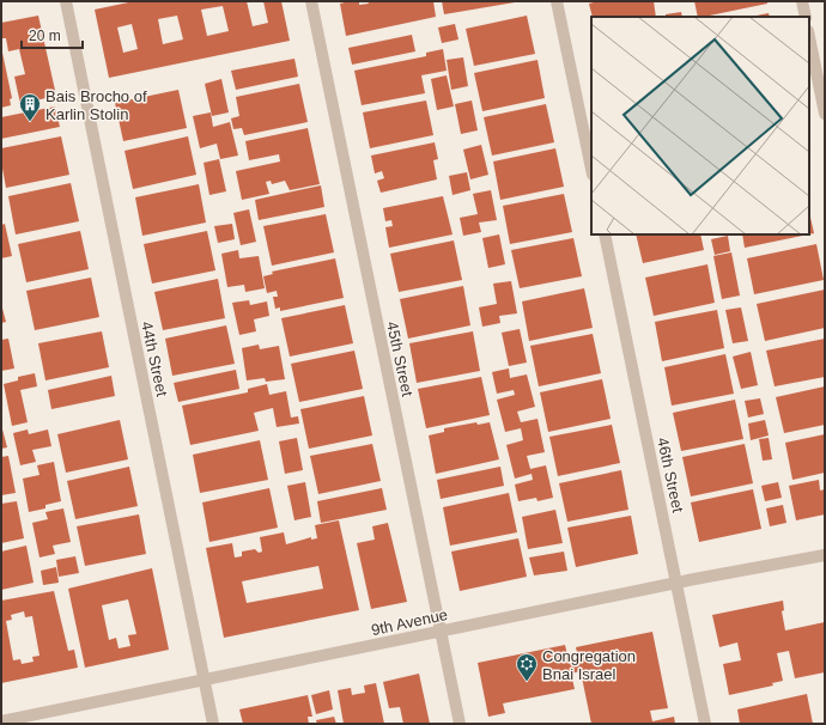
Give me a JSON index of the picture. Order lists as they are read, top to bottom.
{
  "streets": {
    "street": [
      "44th Street",
      "45th Street",
      "46th Street",
      "9th Avenue"
    ]
  },
  "crossings": [
    ["44th Street", "9th Avenue"],
    ["45th Street", "9th Avenue"],
    ["46th Street", "9th Avenue"]
  ],
  "places": {
    "building": ["Bais Brocho of Karlin Stolin"],
    "synagogue": ["Congregation Bnai Israel"]
  },
  "scale_bar": "20 m"
}
